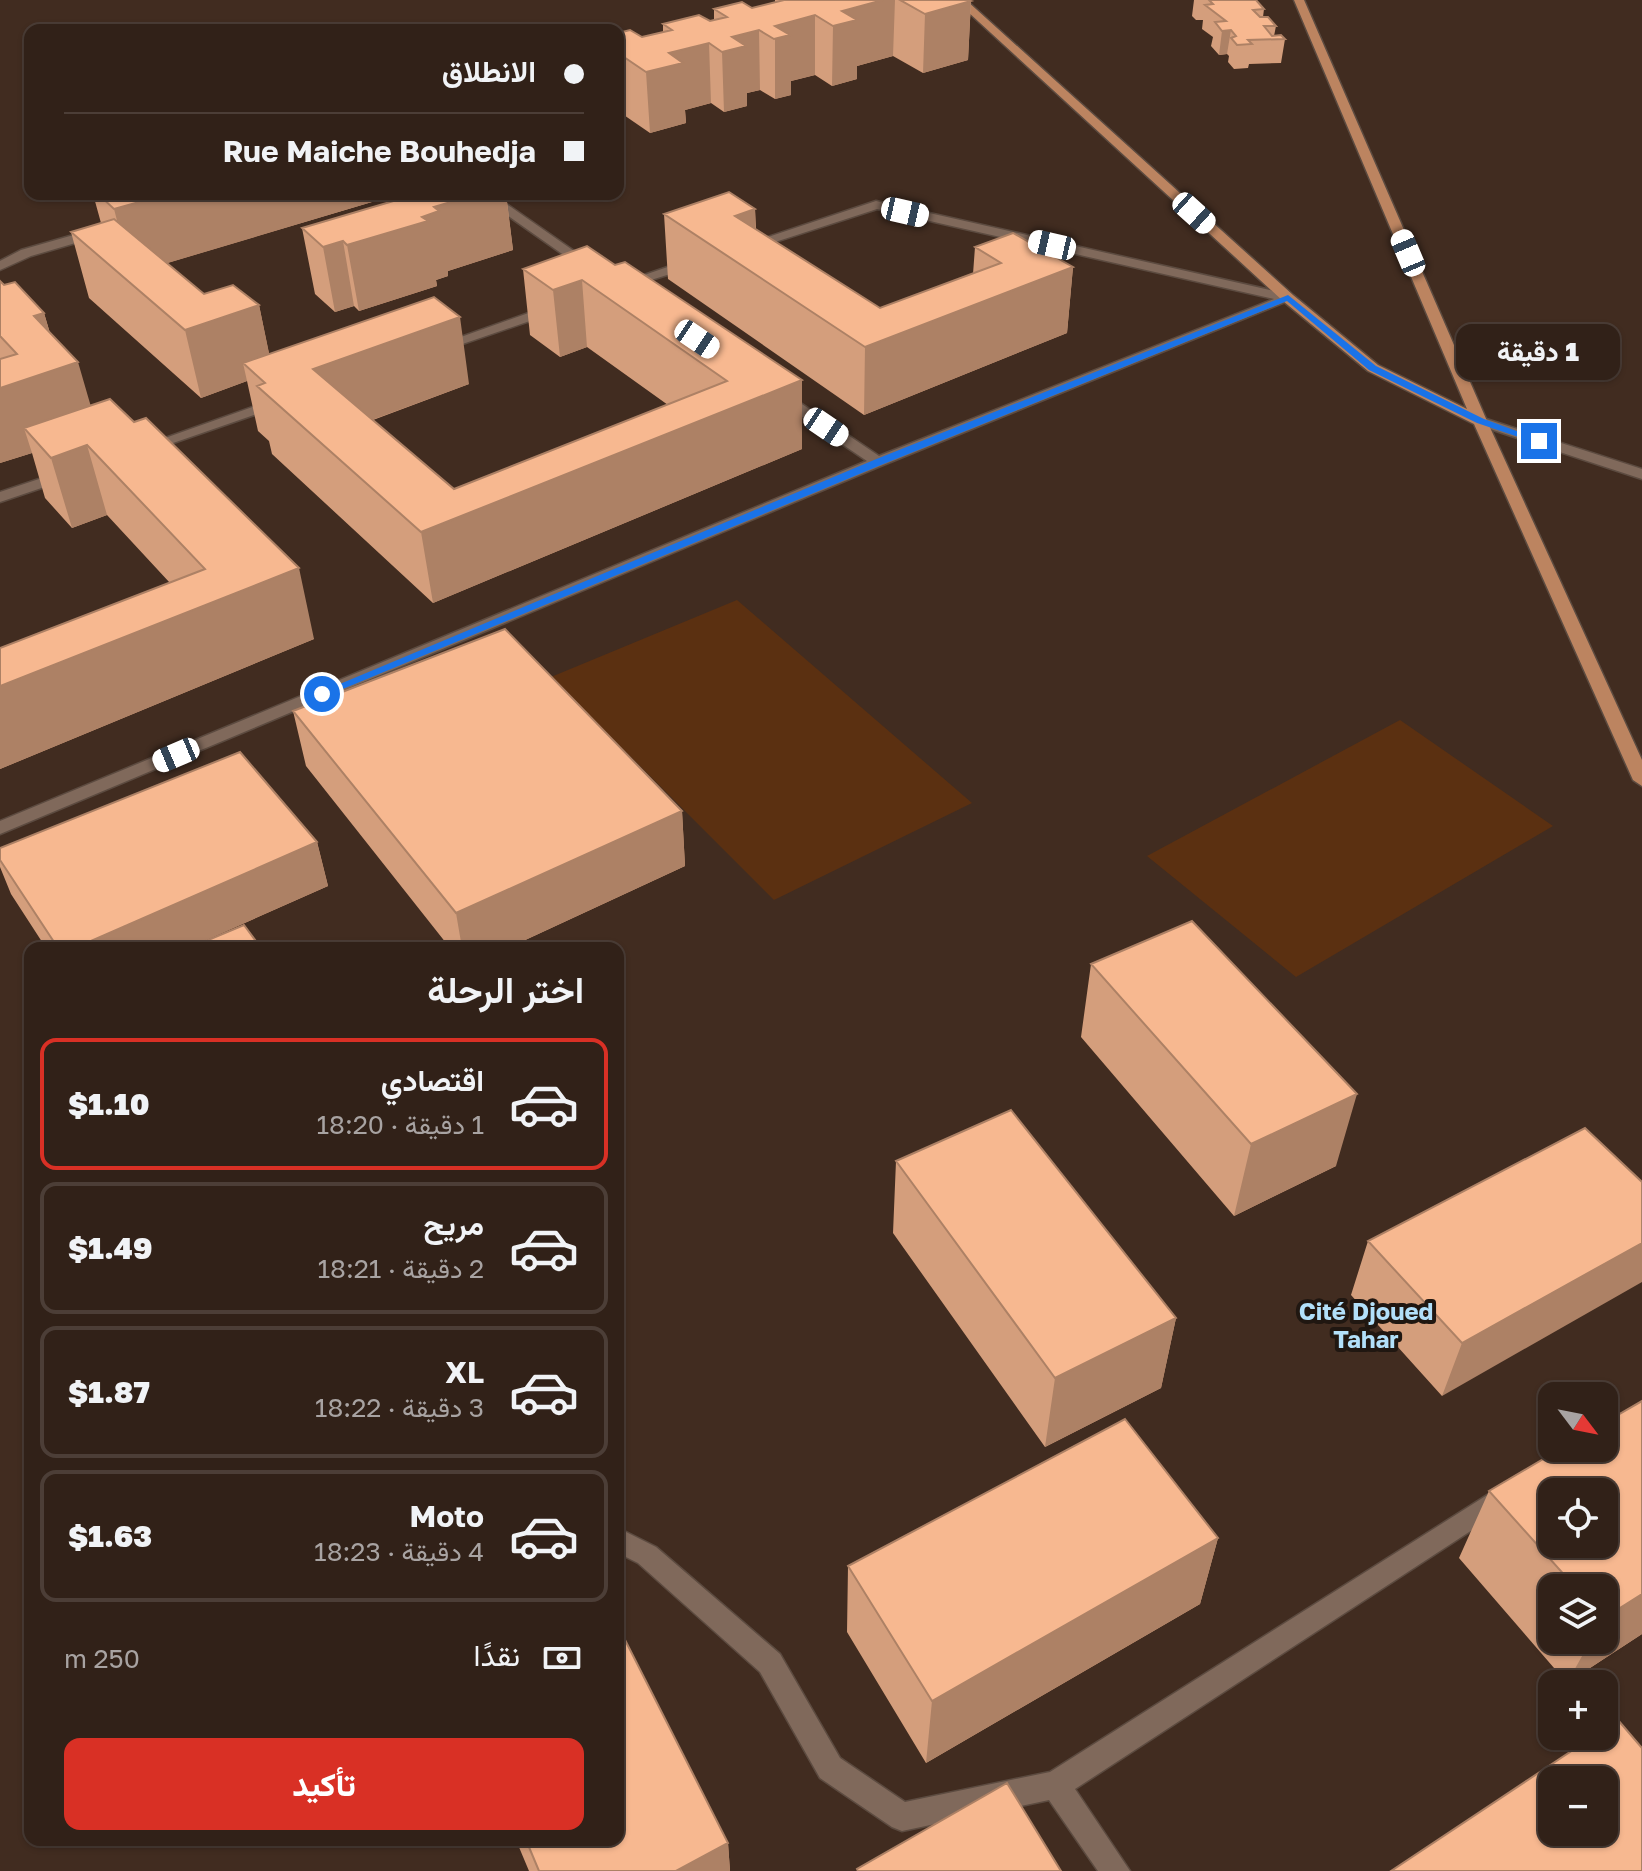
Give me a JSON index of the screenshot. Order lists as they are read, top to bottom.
{
  "districts": ["Cité Djoued Tahar"],
  "north": "bottom right",
  "page": {
    "banner": ["الانطلاق", "Rue Maiche Bouhedja"],
    "bubble": "1 دقيقة",
    "heading": "اختر الرحلة",
    "list": [
      {
        "name": "اقتصادي",
        "note": "1 دقيقة · 18:20",
        "value": "$1.10"
      },
      {
        "name": "مريح",
        "note": "2 دقيقة · 18:21",
        "value": "$1.49"
      },
      {
        "name": "XL",
        "note": "3 دقيقة · 18:22",
        "value": "$1.87"
      },
      {
        "name": "Moto",
        "note": "4 دقيقة · 18:23",
        "value": "$1.63"
      }
    ],
    "map_buttons": ["+", "−"],
    "pay": ["نقدًا", "250 m"],
    "buttons": "تأكيد"
  }
}
